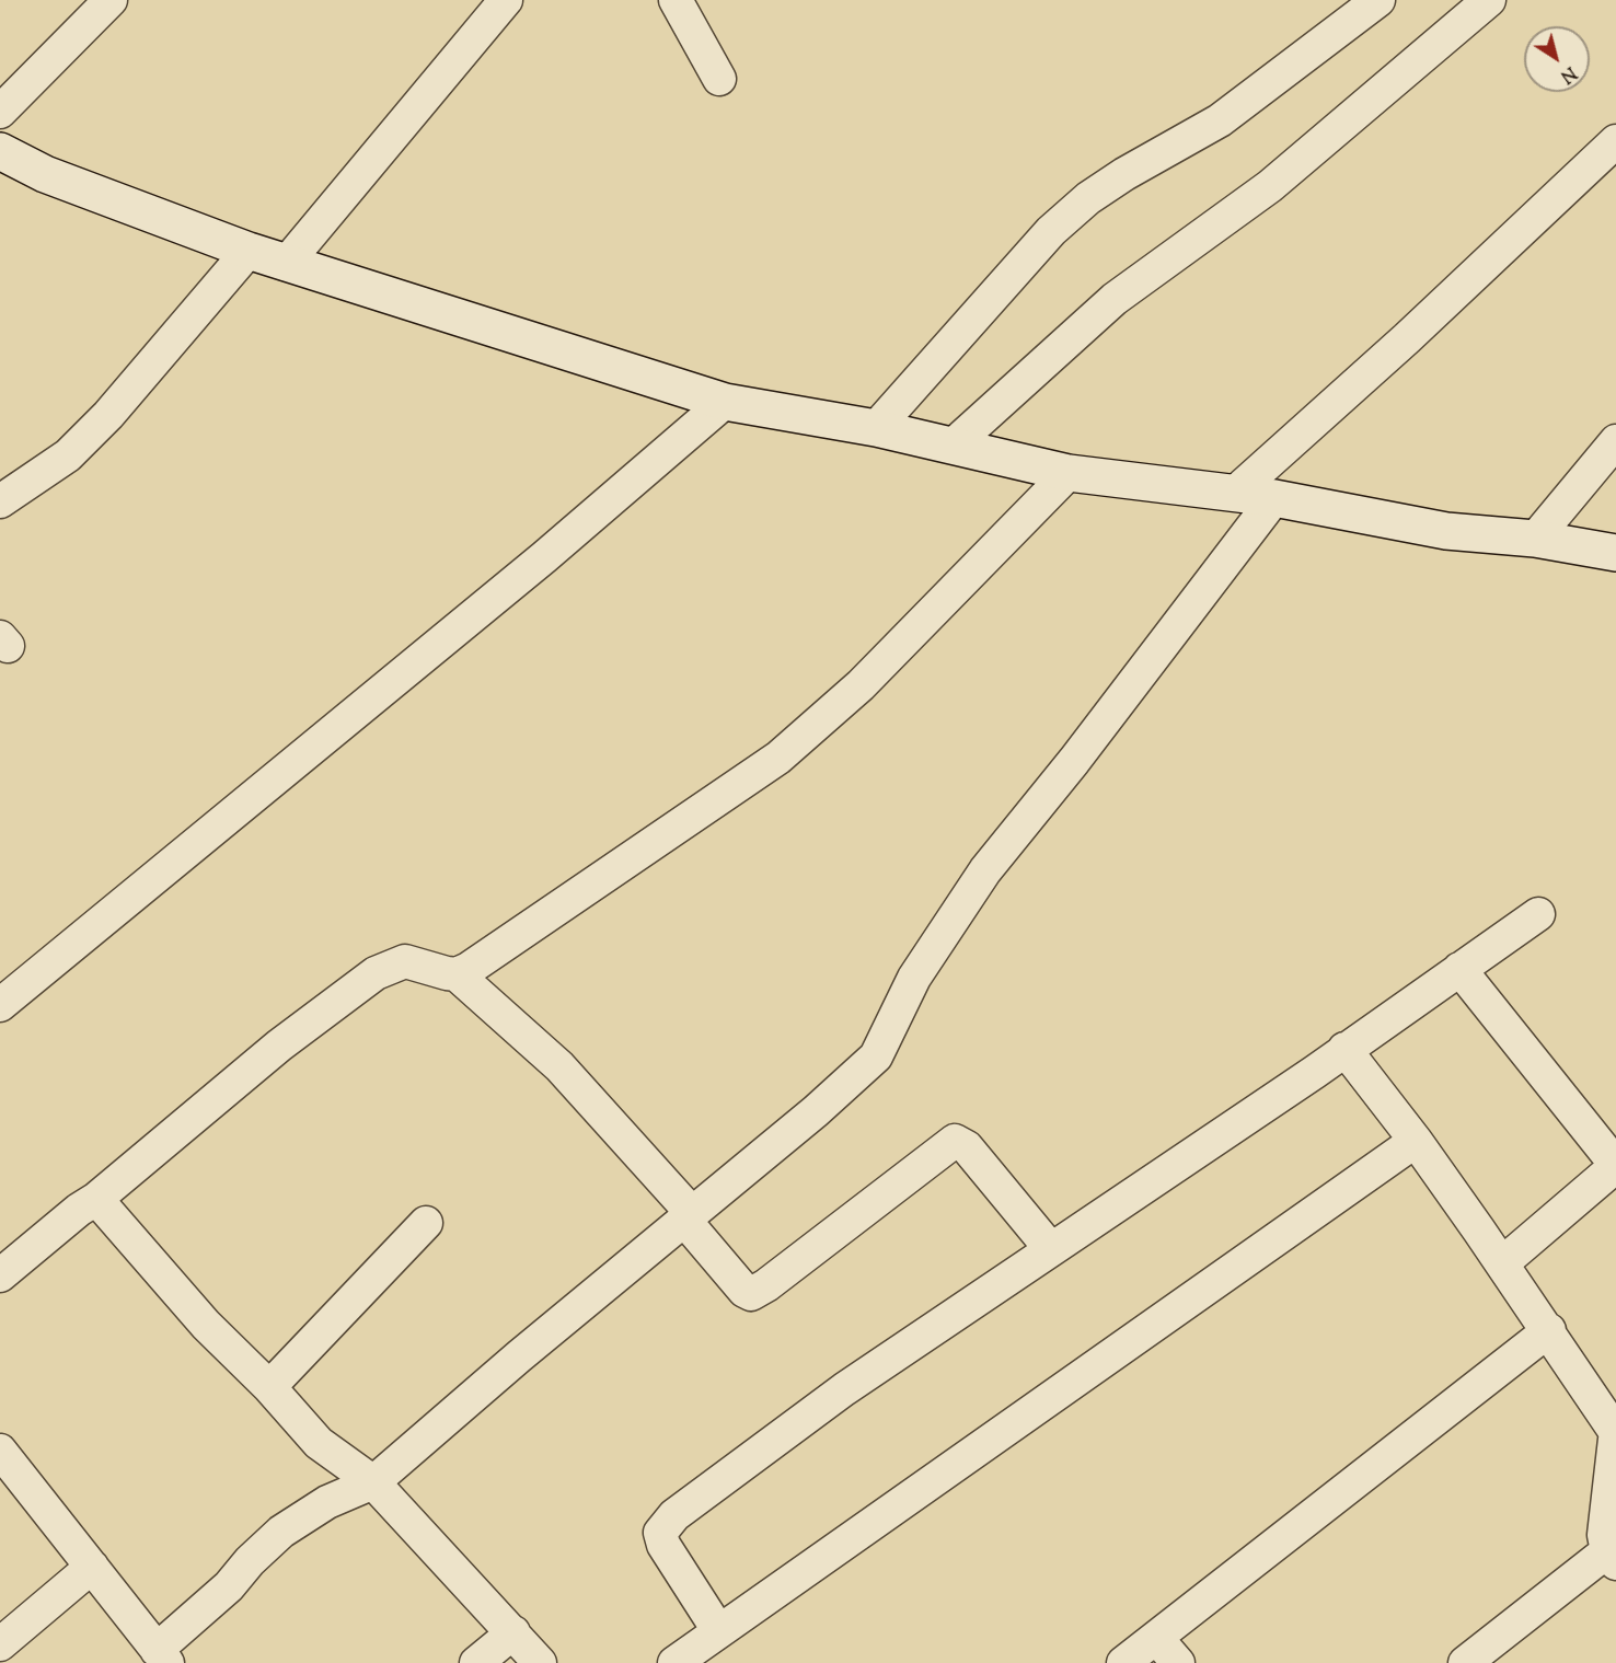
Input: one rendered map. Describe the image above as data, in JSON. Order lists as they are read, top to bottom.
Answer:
{
  "north": "bottom right"
}
